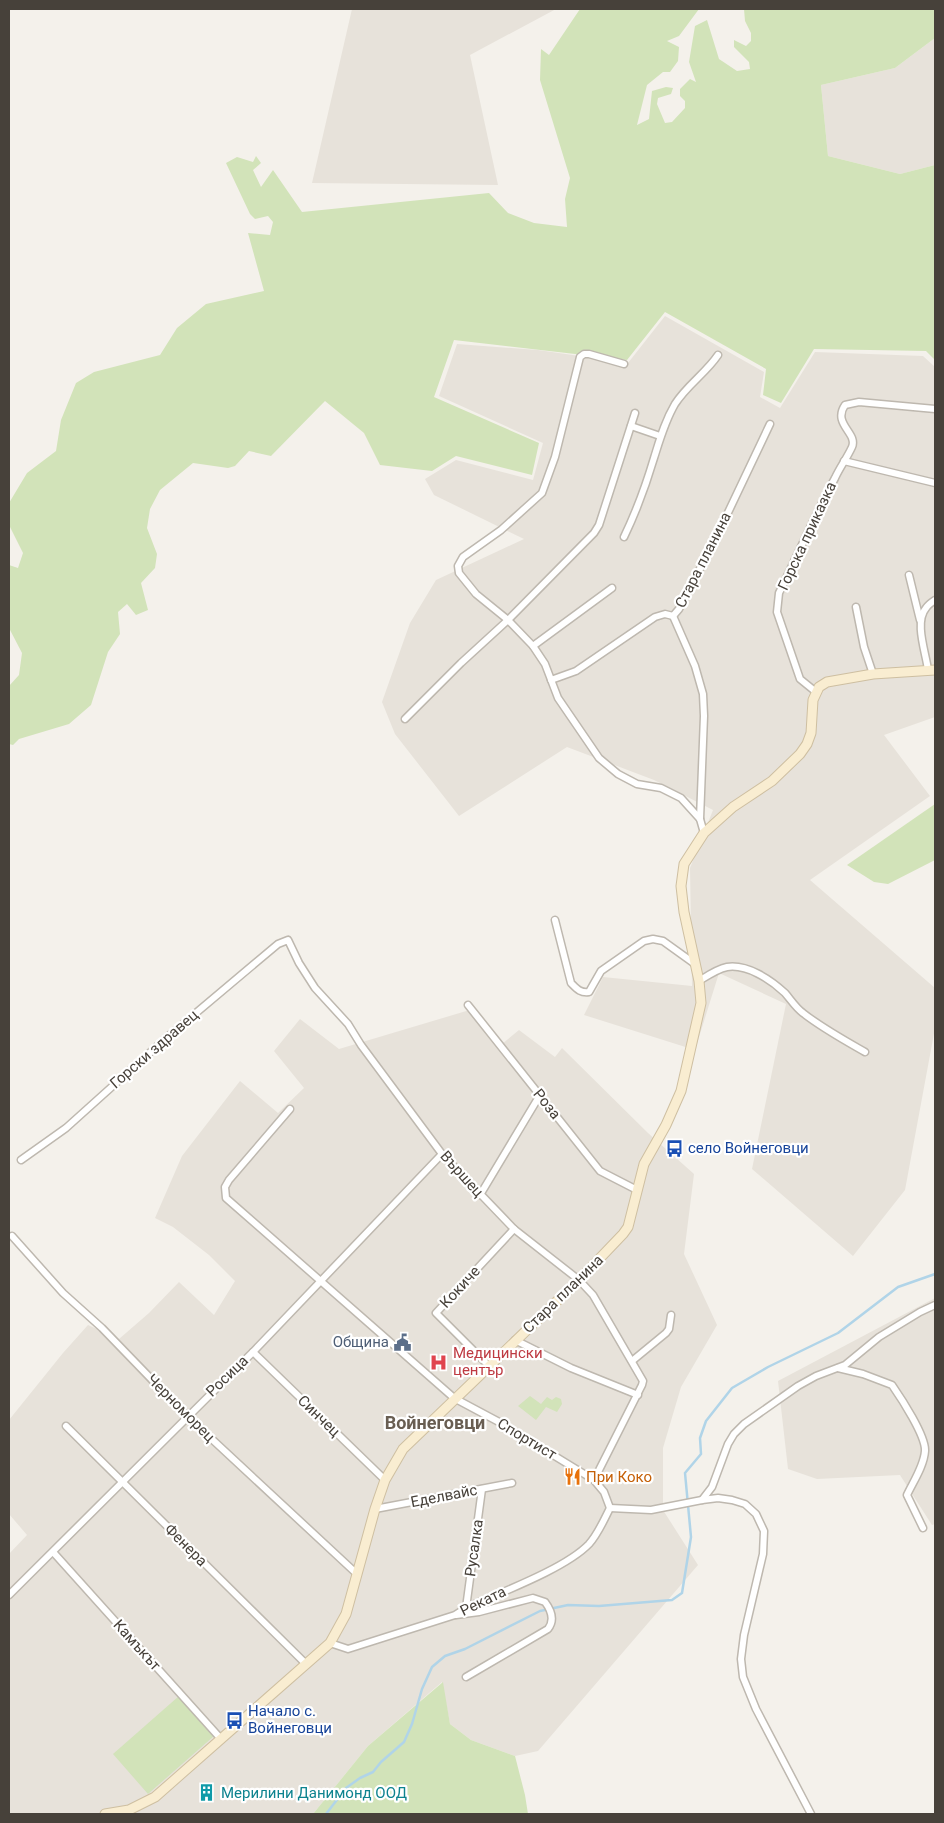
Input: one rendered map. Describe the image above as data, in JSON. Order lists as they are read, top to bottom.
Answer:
{
  "streets": {
    "street": [
      "Горска приказка",
      "Стара планина",
      "Горски здравец",
      "Роза",
      "Вършец",
      "Кокиче",
      "Росица",
      "Черноморец",
      "Синчец",
      "Спортист",
      "Еделвайс",
      "Фенера",
      "Русалка",
      "Реката",
      "Камъкът"
    ]
  },
  "crossings": [
    ["Горска приказка", "Стара планина"],
    ["Стара планина", "Роза"],
    ["Стара планина", "Вършец"],
    ["Стара планина", "Кокиче"],
    ["Стара планина", "Черноморец"],
    ["Стара планина", "Синчец"],
    ["Стара планина", "Спортист"],
    ["Стара планина", "Еделвайс"],
    ["Стара планина", "Фенера"],
    ["Стара планина", "Реката"],
    ["Стара планина", "Камъкът"],
    ["Горски здравец", "Вършец"],
    ["Вършец", "Кокиче"],
    ["Вършец", "Росица"],
    ["Росица", "Черноморец"],
    ["Росица", "Синчец"],
    ["Росица", "Спортист"],
    ["Росица", "Фенера"],
    ["Росица", "Камъкът"],
    ["Спортист", "Реката"],
    ["Еделвайс", "Русалка"],
    ["Русалка", "Реката"]
  ],
  "districts": ["Войнеговци"],
  "places": {
    "bus stop": ["село Войнеговци", "Начало с. Войнеговци"],
    "public building": ["Община"],
    "hospital": ["Медицински център"],
    "restaurant": ["При Коко"],
    "building": ["Мерилини Данимонд ООД"]
  }
}
